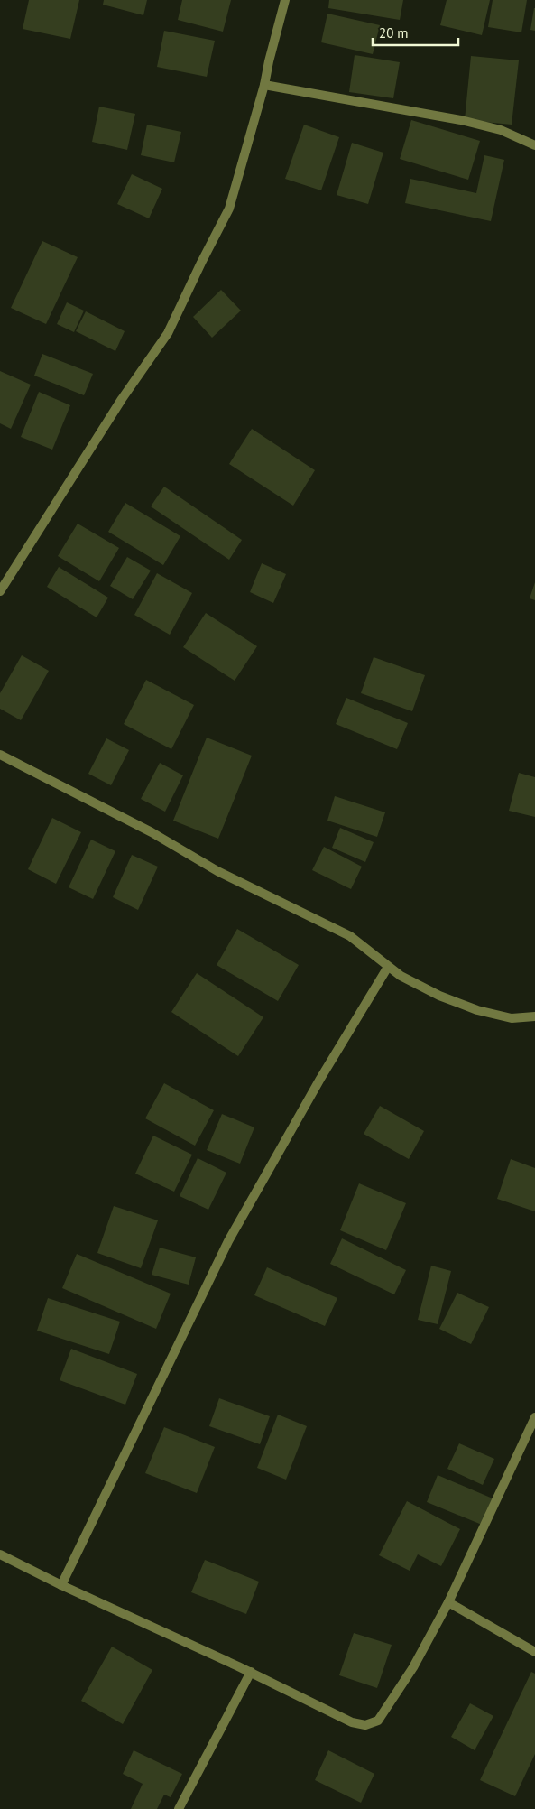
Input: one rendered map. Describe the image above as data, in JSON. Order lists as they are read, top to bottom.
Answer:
{
  "scale_bar": "20 m"
}
